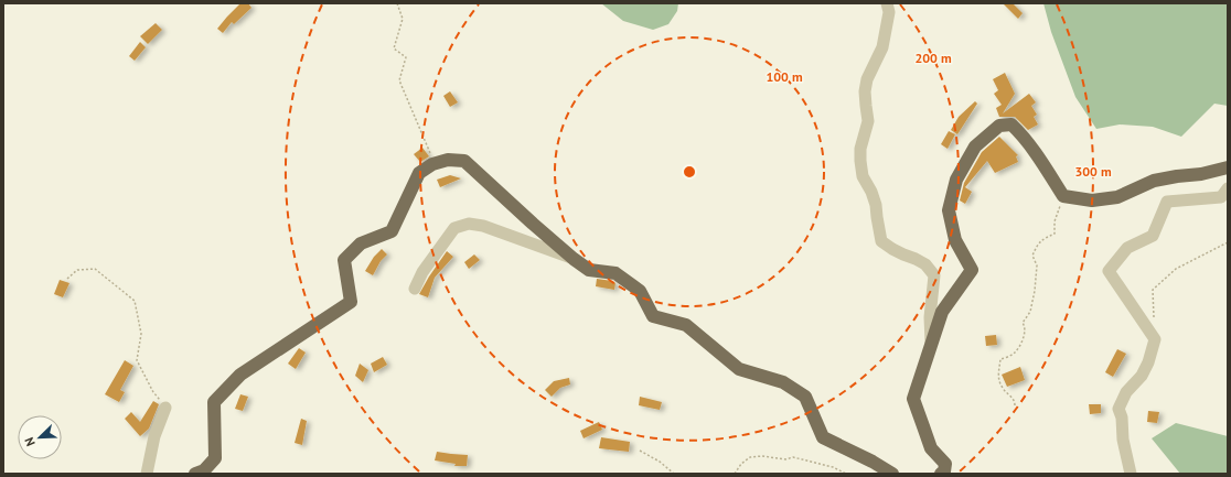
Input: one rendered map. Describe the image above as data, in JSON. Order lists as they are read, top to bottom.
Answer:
{
  "north": "bottom left",
  "rings": ["200 m", "100 m", "300 m"]
}
